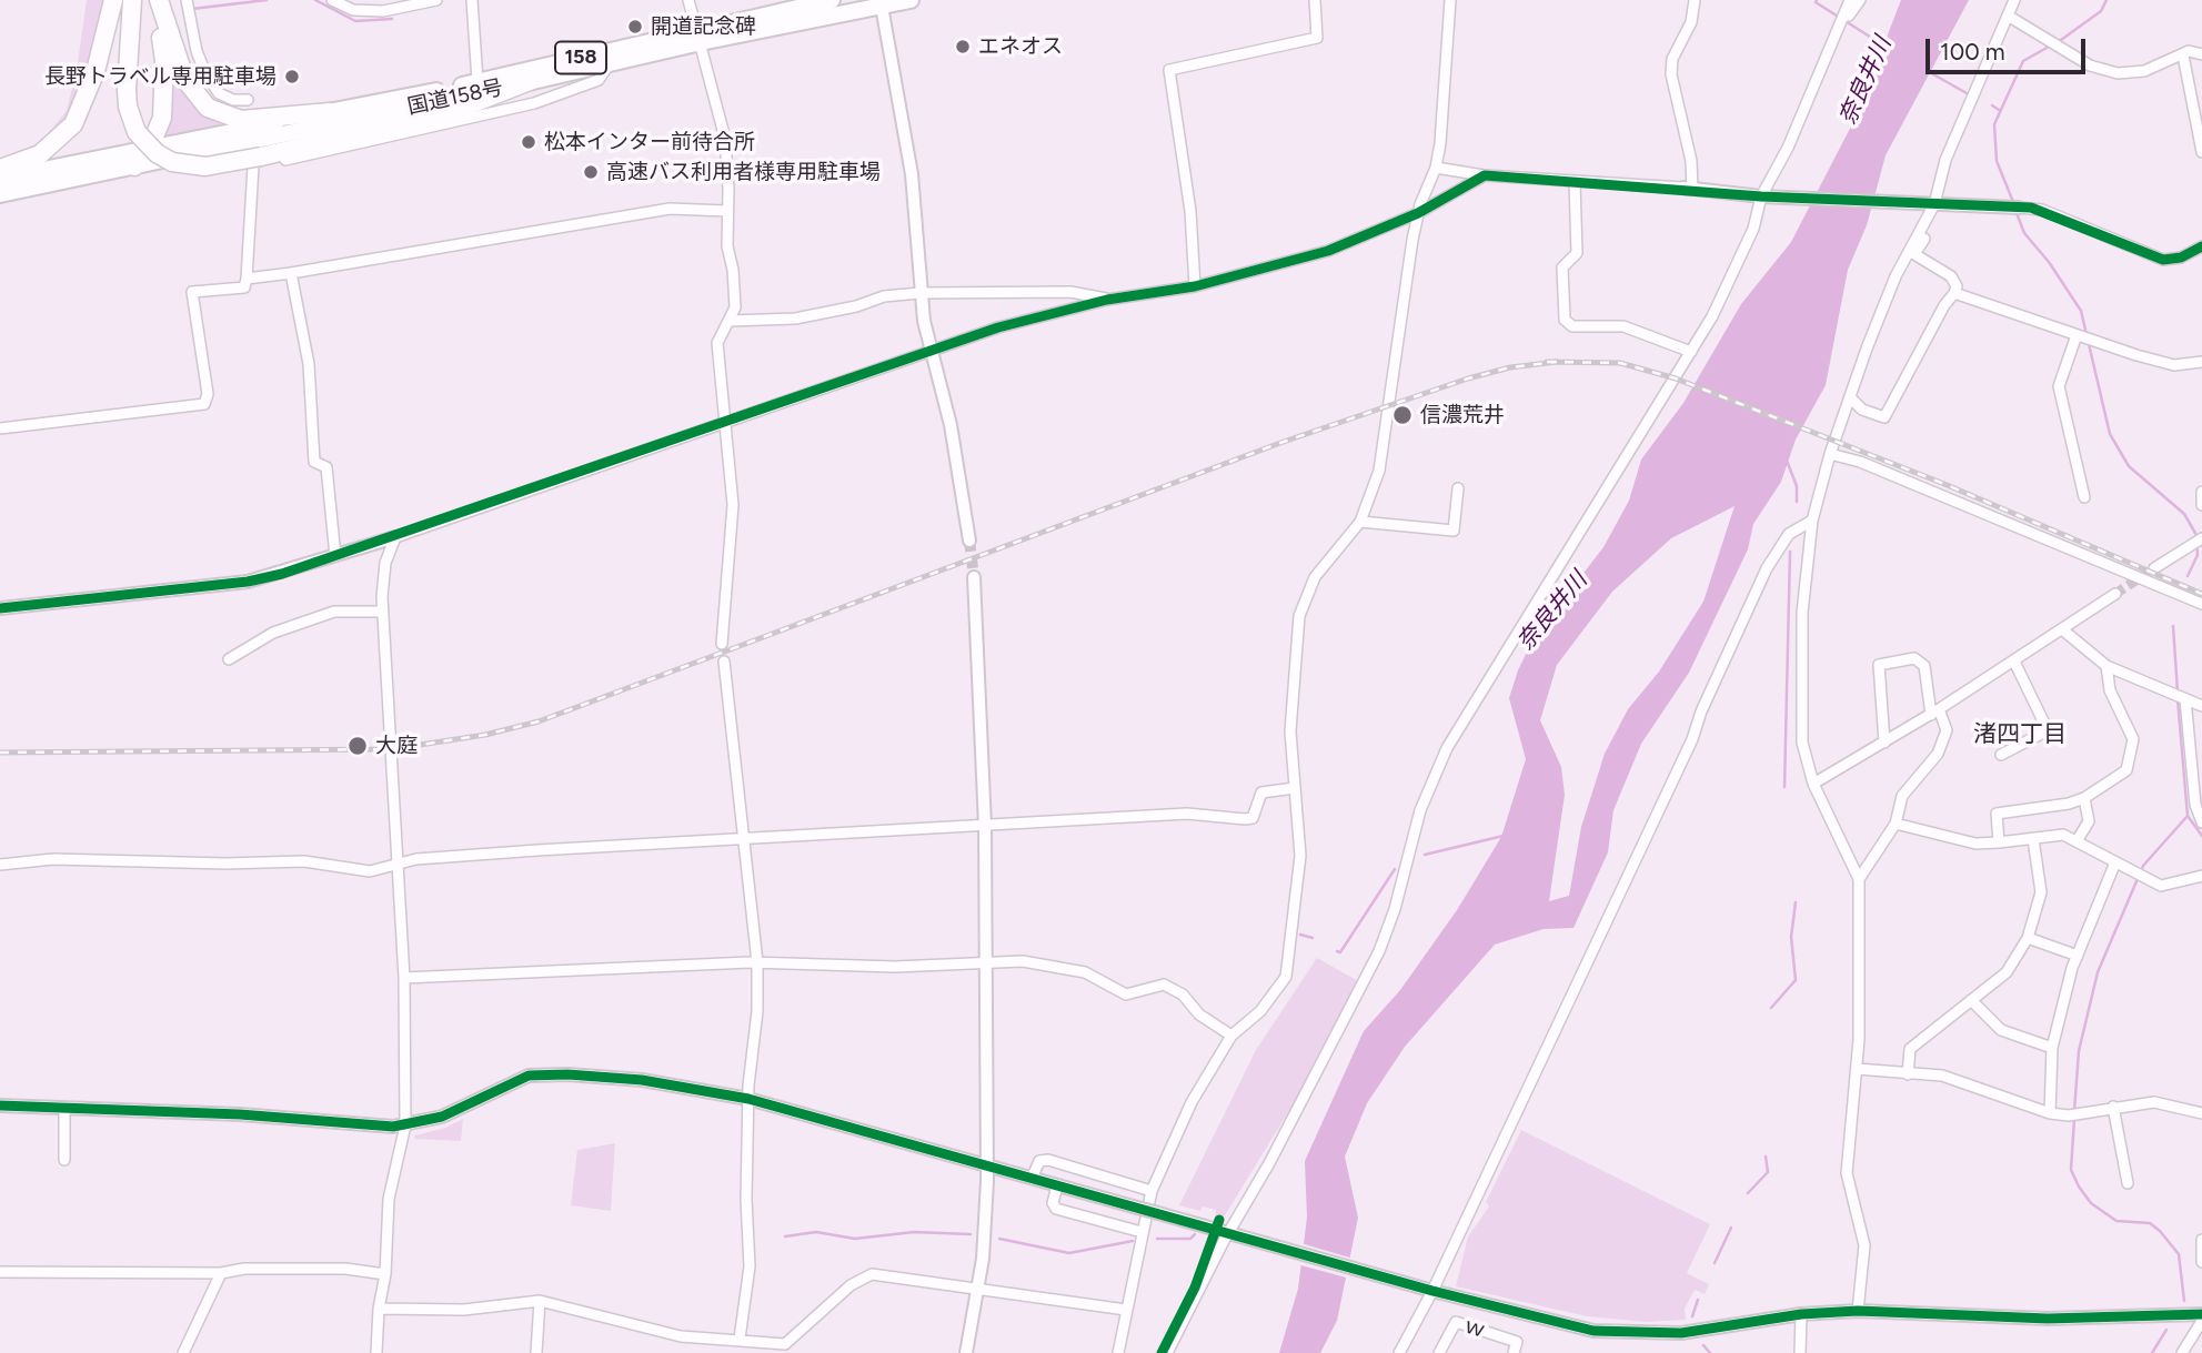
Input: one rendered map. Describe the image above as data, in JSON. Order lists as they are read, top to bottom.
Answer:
{
  "streets": {
    "highway": ["158", "国道158号"],
    "street": ["ｗ"]
  },
  "districts": ["渚四丁目"],
  "water": ["奈良井川"],
  "places": [
    "開道記念碑",
    "エネオス",
    "長野トラベル専用駐車場",
    "松本インター前待合所",
    "高速バス利用者様専用駐車場",
    "信濃荒井",
    "大庭"
  ],
  "scale_bar": "100 m"
}
